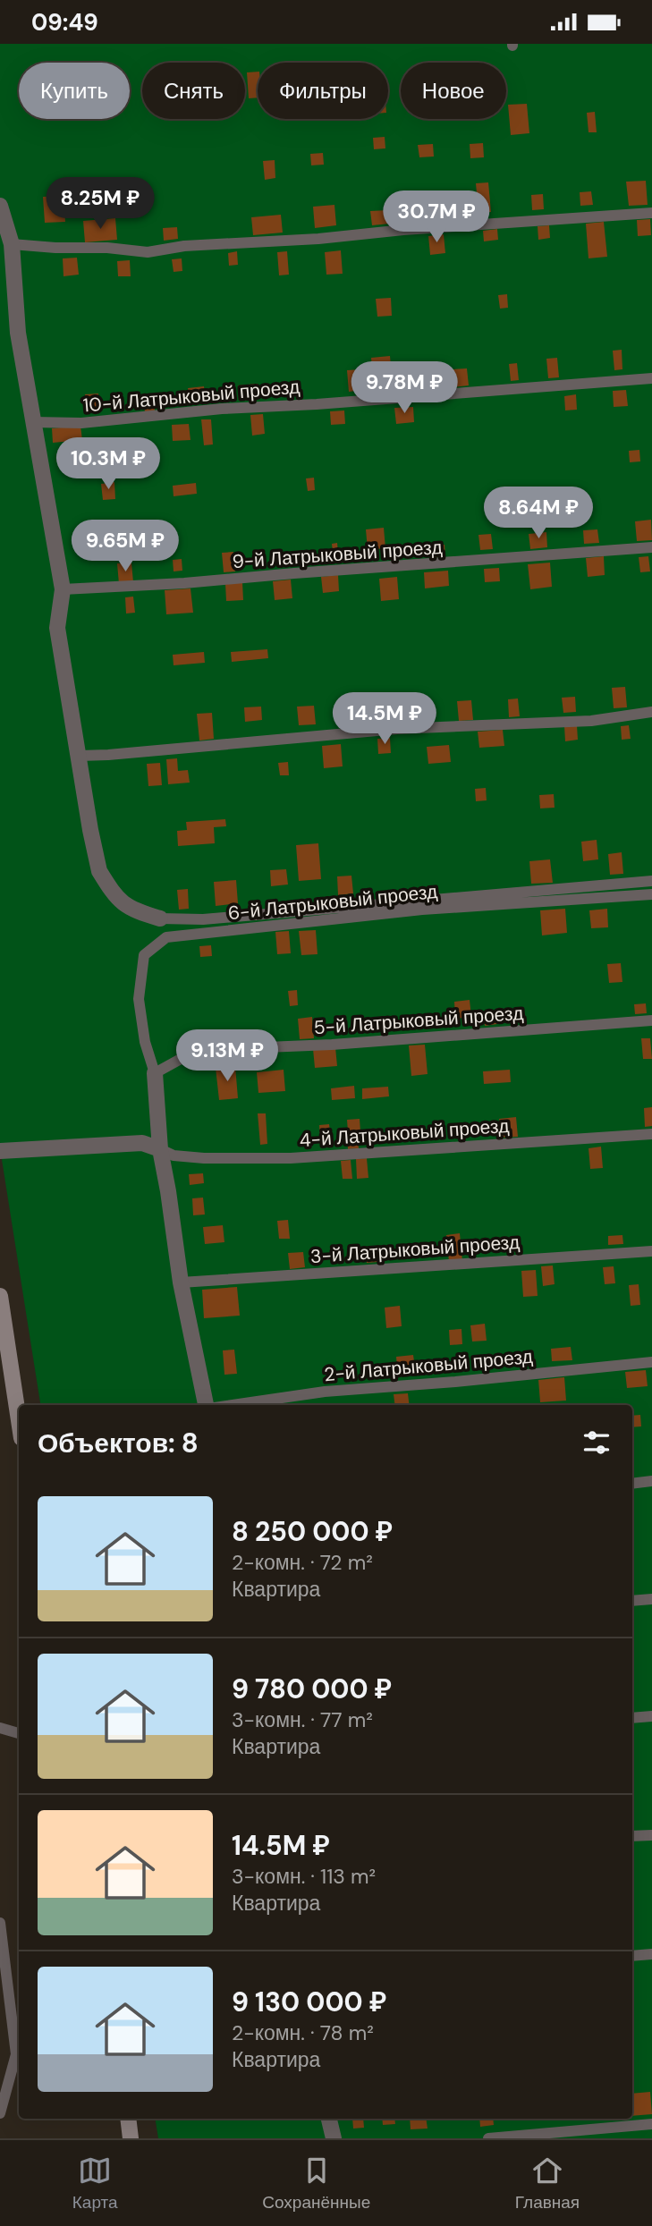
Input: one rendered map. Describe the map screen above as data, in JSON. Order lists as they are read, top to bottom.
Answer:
{
  "streets": {
    "lane": [
      "10-й Латрыковый проезд",
      "9-й Латрыковый проезд",
      "6-й Латрыковый проезд",
      "5-й Латрыковый проезд",
      "4-й Латрыковый проезд",
      "3-й Латрыковый проезд",
      "2-й Латрыковый проезд"
    ]
  },
  "crossings": [
    ["6-й Латрыковый проезд", "5-й Латрыковый проезд"]
  ],
  "page": {
    "status": "09:49",
    "chip": [
      "Купить",
      "Снять",
      "Фильтры",
      "Новое"
    ],
    "price": [
      "8.25M ₽",
      "30.7M ₽",
      "9.78M ₽",
      "10.3M ₽",
      "8.64M ₽",
      "9.65M ₽",
      "14.5M ₽",
      "9.13M ₽"
    ],
    "heading": "Объектов: 8",
    "list": [
      {
        "name": "8 250 000 ₽",
        "note": "2-комн. · 72 m² · Квартира"
      },
      {
        "name": "9 780 000 ₽",
        "note": "3-комн. · 77 m² · Квартира"
      },
      {
        "name": "14.5M ₽",
        "note": "3-комн. · 113 m² · Квартира"
      },
      {
        "name": "9 130 000 ₽",
        "note": "2-комн. · 78 m² · Квартира"
      }
    ],
    "tabs": ["Карта", "Сохранённые", "Главная"]
  }
}
